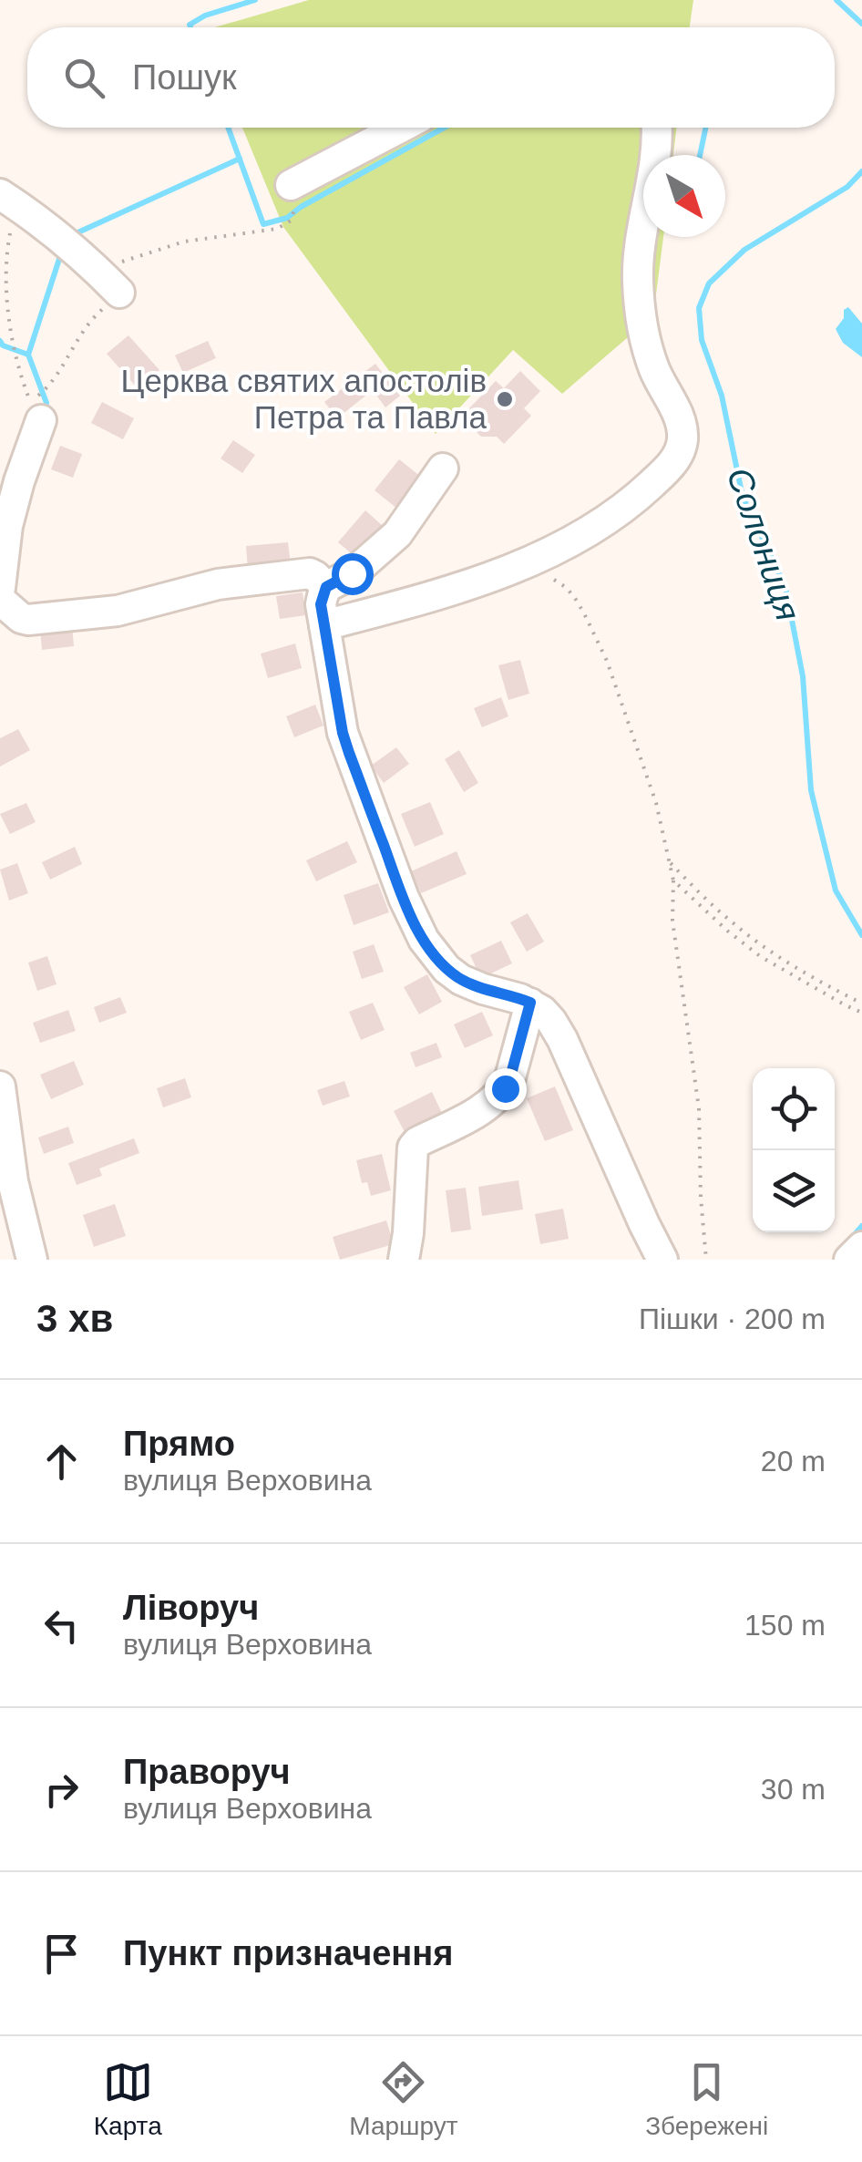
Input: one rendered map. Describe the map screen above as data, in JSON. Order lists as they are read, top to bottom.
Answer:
{
  "water": ["Солониця"],
  "places": ["Церква святих апостолів Петра та Павла"],
  "north": "bottom right",
  "page": {
    "search": "Пошук",
    "heading": ["3 хв", "Пішки · 200 m"],
    "list": [
      ["Прямо", "вулиця Верховина", "20 m"],
      ["Ліворуч", "вулиця Верховина", "150 m"],
      ["Праворуч", "вулиця Верховина", "30 m"],
      "Пункт призначення"
    ],
    "nav": ["Карта", "Маршрут", "Збережені"]
  }
}
